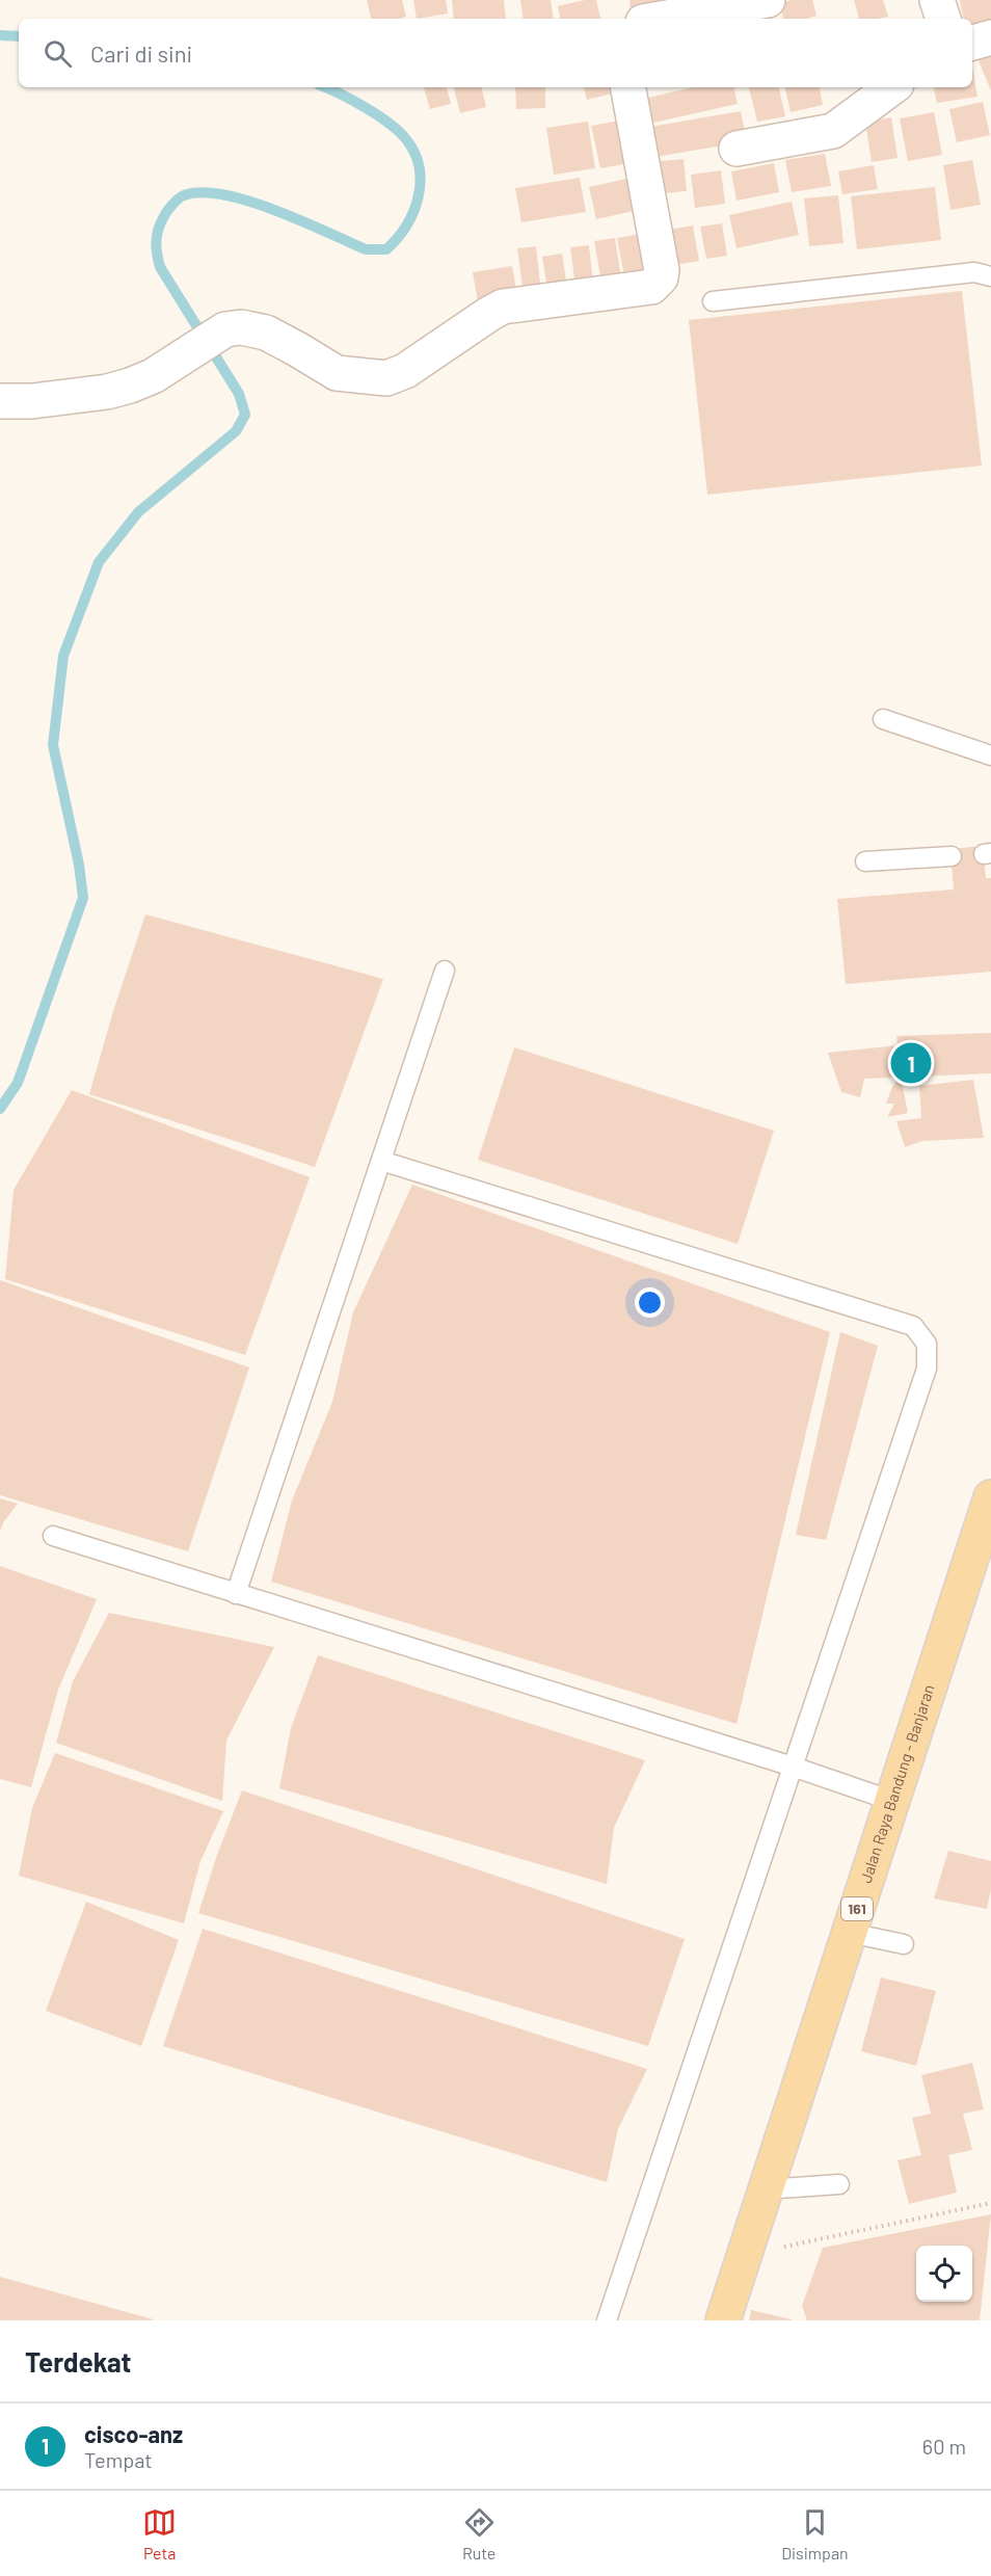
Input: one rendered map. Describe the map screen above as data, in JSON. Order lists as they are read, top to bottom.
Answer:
{
  "streets": {
    "main road": ["Jalan Raya Bandung - Banjaran", "161"]
  },
  "page": {
    "search": "Cari di sini",
    "pins": "1",
    "heading": "Terdekat",
    "list": [
      {
        "mark": "1",
        "name": "cisco-anz",
        "note": "Tempat",
        "value": "60 m"
      }
    ],
    "nav": ["Peta", "Rute", "Disimpan"]
  }
}
